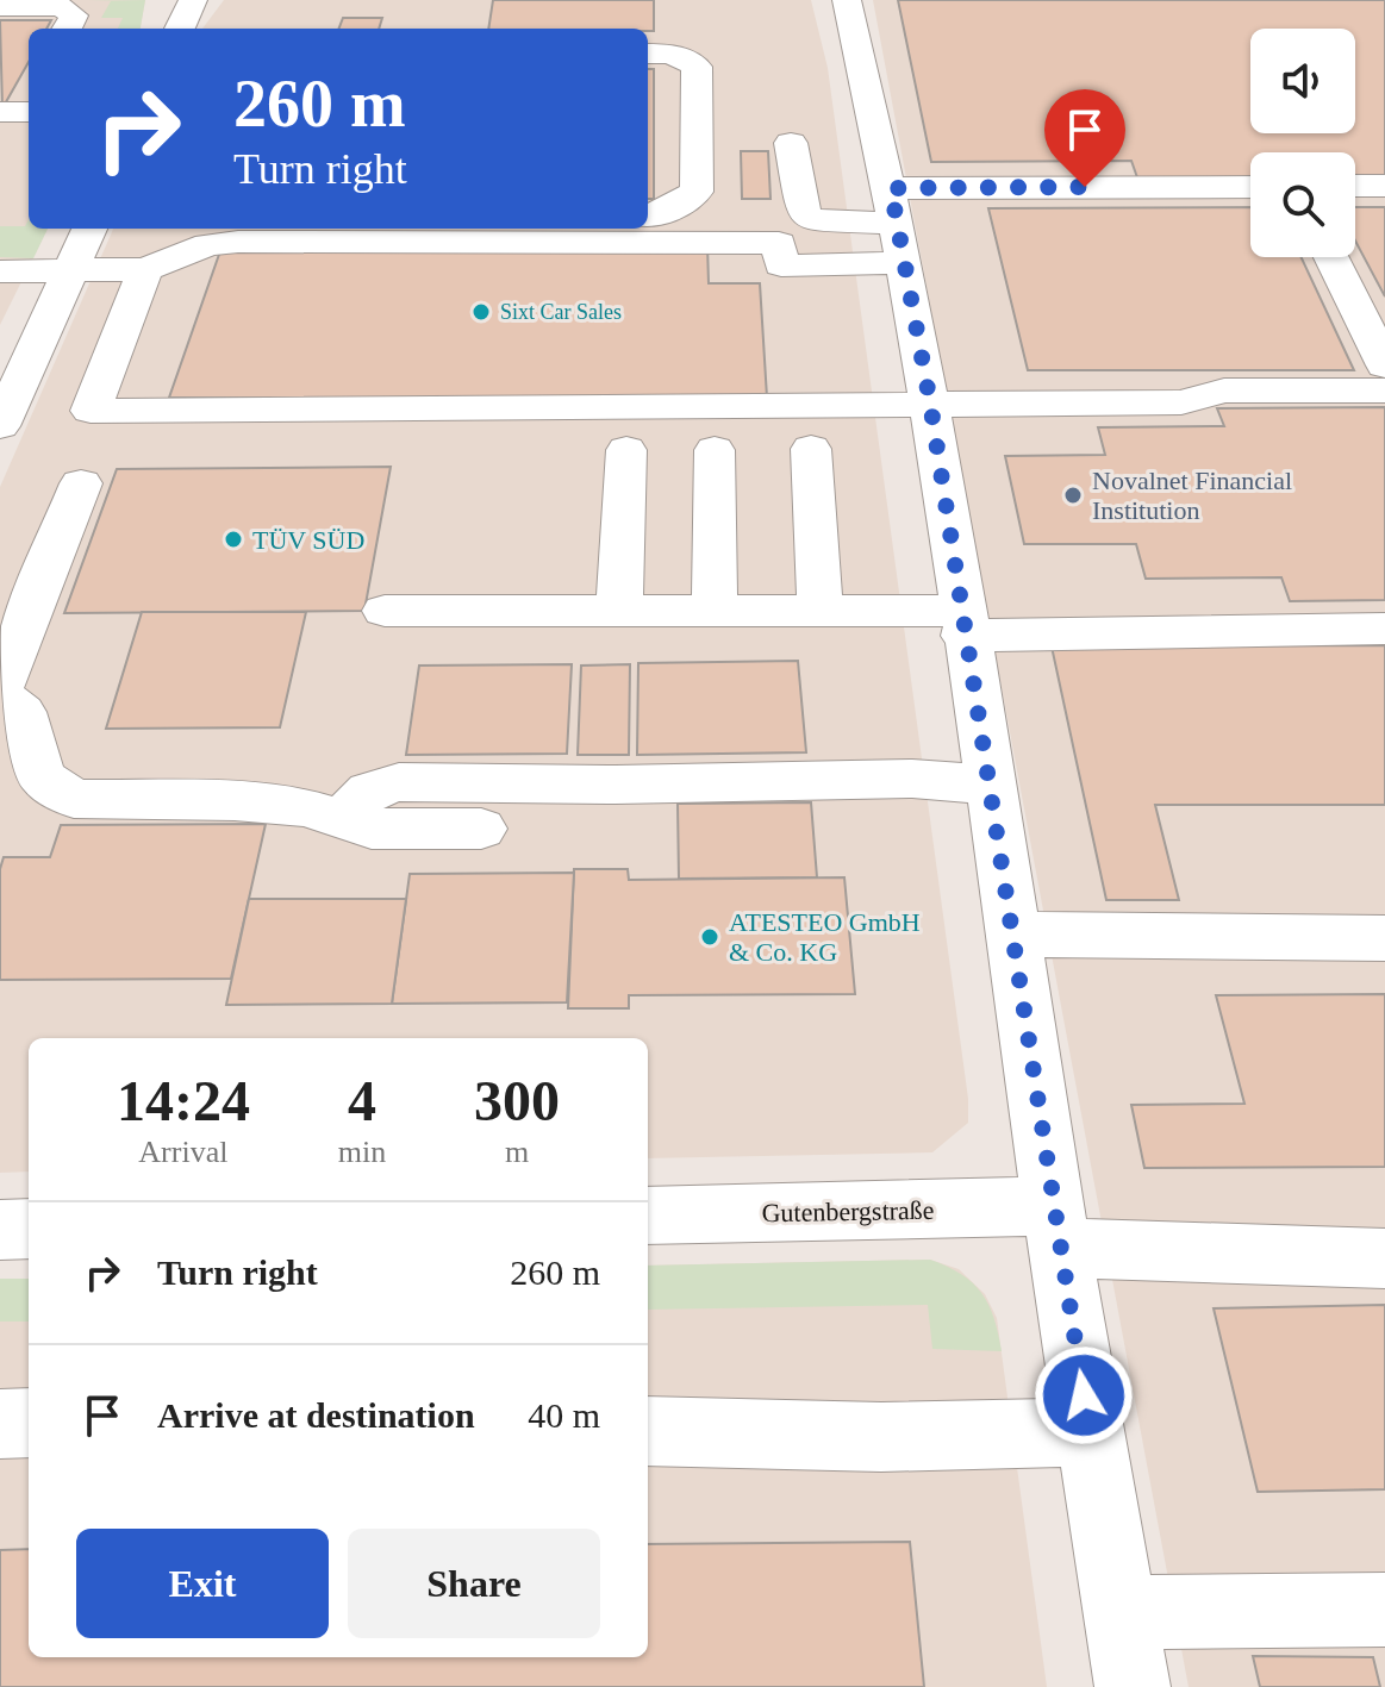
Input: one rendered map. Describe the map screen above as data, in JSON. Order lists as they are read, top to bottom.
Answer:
{
  "streets": {
    "street": ["Gutenbergstraße"]
  },
  "places": [
    "Sixt Car Sales",
    "Novalnet Financial Institution",
    "TÜV SÜD",
    "ATESTEO GmbH & Co. KG"
  ],
  "page": {
    "turn": ["260 m", "Turn right"],
    "eta": [
      "14:24",
      "Arrival",
      "4",
      "min",
      "300",
      "m"
    ],
    "list": [
      {
        "name": "Turn right",
        "value": "260 m"
      },
      {
        "name": "Arrive at destination",
        "value": "40 m"
      }
    ],
    "buttons": ["Exit", "Share"]
  }
}
